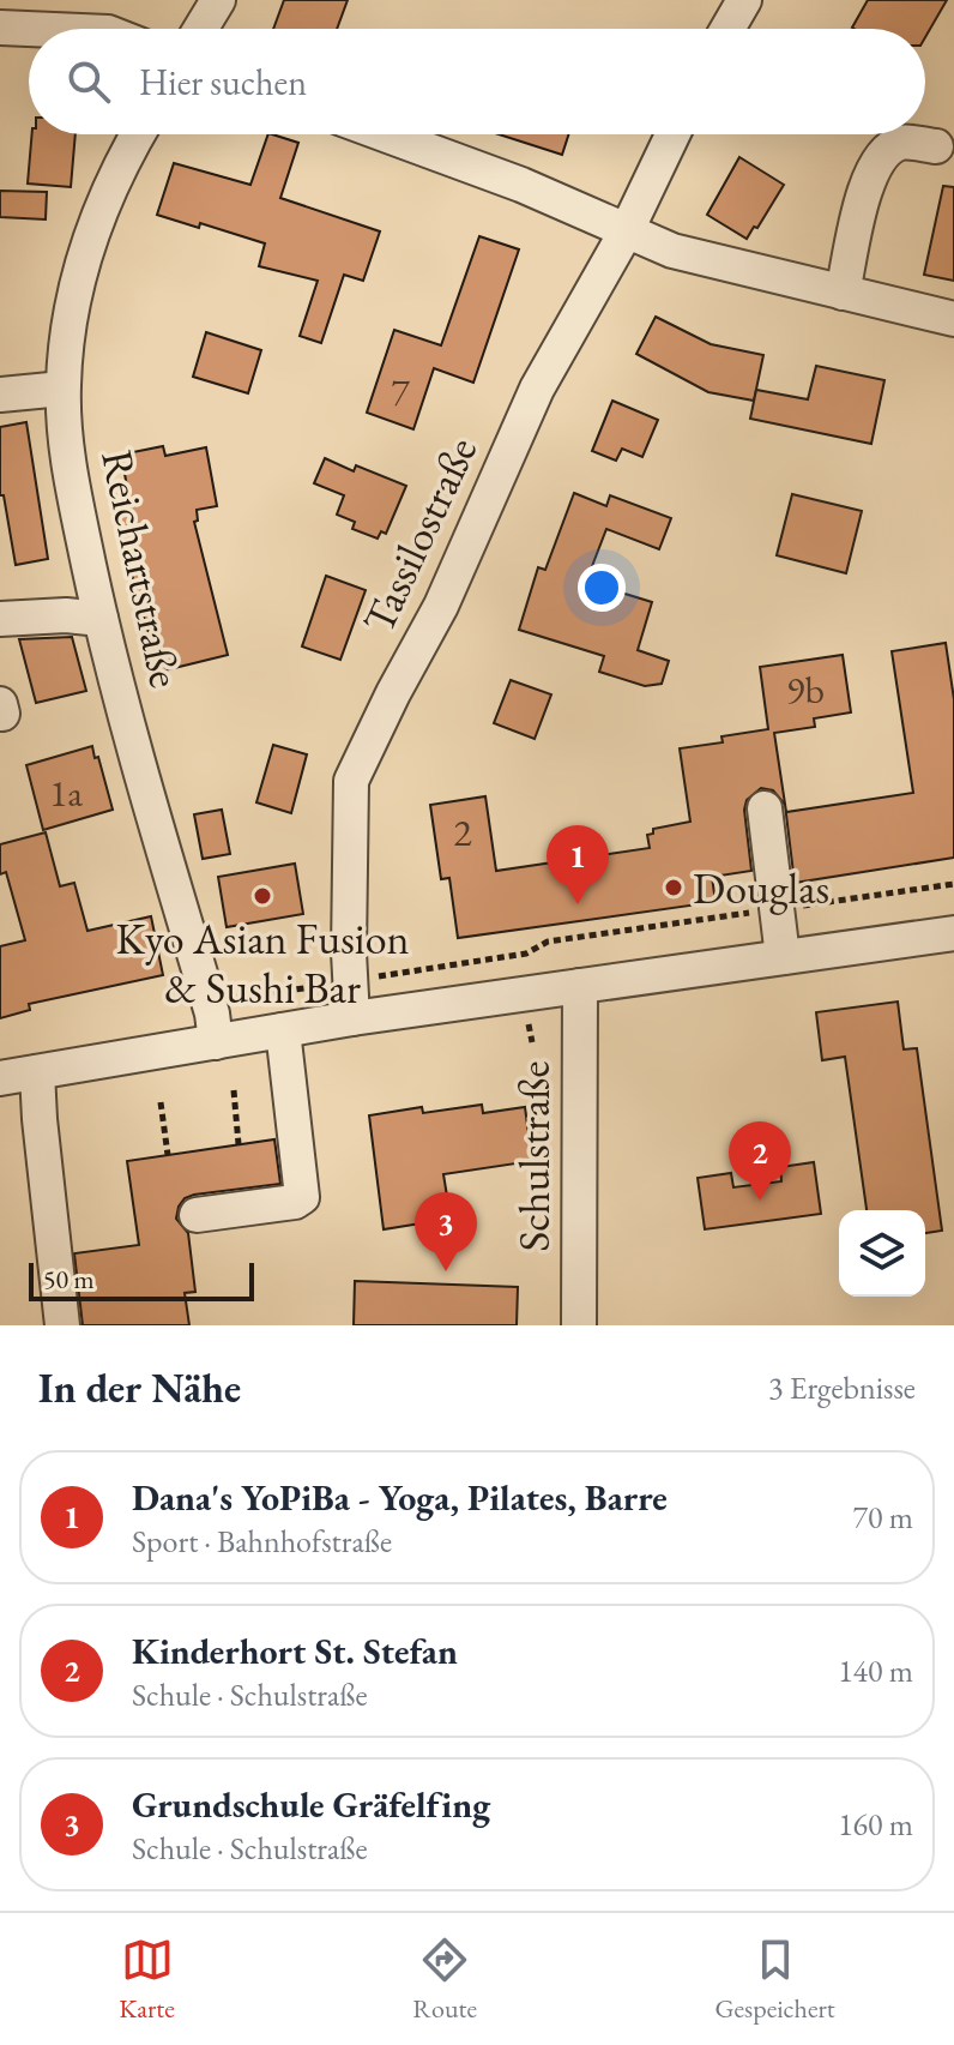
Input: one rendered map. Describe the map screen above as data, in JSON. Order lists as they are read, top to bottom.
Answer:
{
  "streets": {
    "street": ["Tassilostraße", "Reichartstraße", "Schulstraße"]
  },
  "places": ["Douglas", "Kyo Asian Fusion & Sushi Bar"],
  "house_numbers": [
    "7",
    "9b",
    "1a",
    "2"
  ],
  "scale_bar": "50 m",
  "page": {
    "search": "Hier suchen",
    "pins": ["1", "2", "3"],
    "scale": "50 m",
    "heading": ["In der Nähe", "3 Ergebnisse"],
    "list": [
      {
        "mark": "1",
        "name": "Dana's YoPiBa - Yoga, Pilates, Barre",
        "note": "Sport · Bahnhofstraße",
        "value": "70 m"
      },
      {
        "mark": "2",
        "name": "Kinderhort St. Stefan",
        "note": "Schule · Schulstraße",
        "value": "140 m"
      },
      {
        "mark": "3",
        "name": "Grundschule Gräfelfing",
        "note": "Schule · Schulstraße",
        "value": "160 m"
      }
    ],
    "nav": ["Karte", "Route", "Gespeichert"]
  }
}
